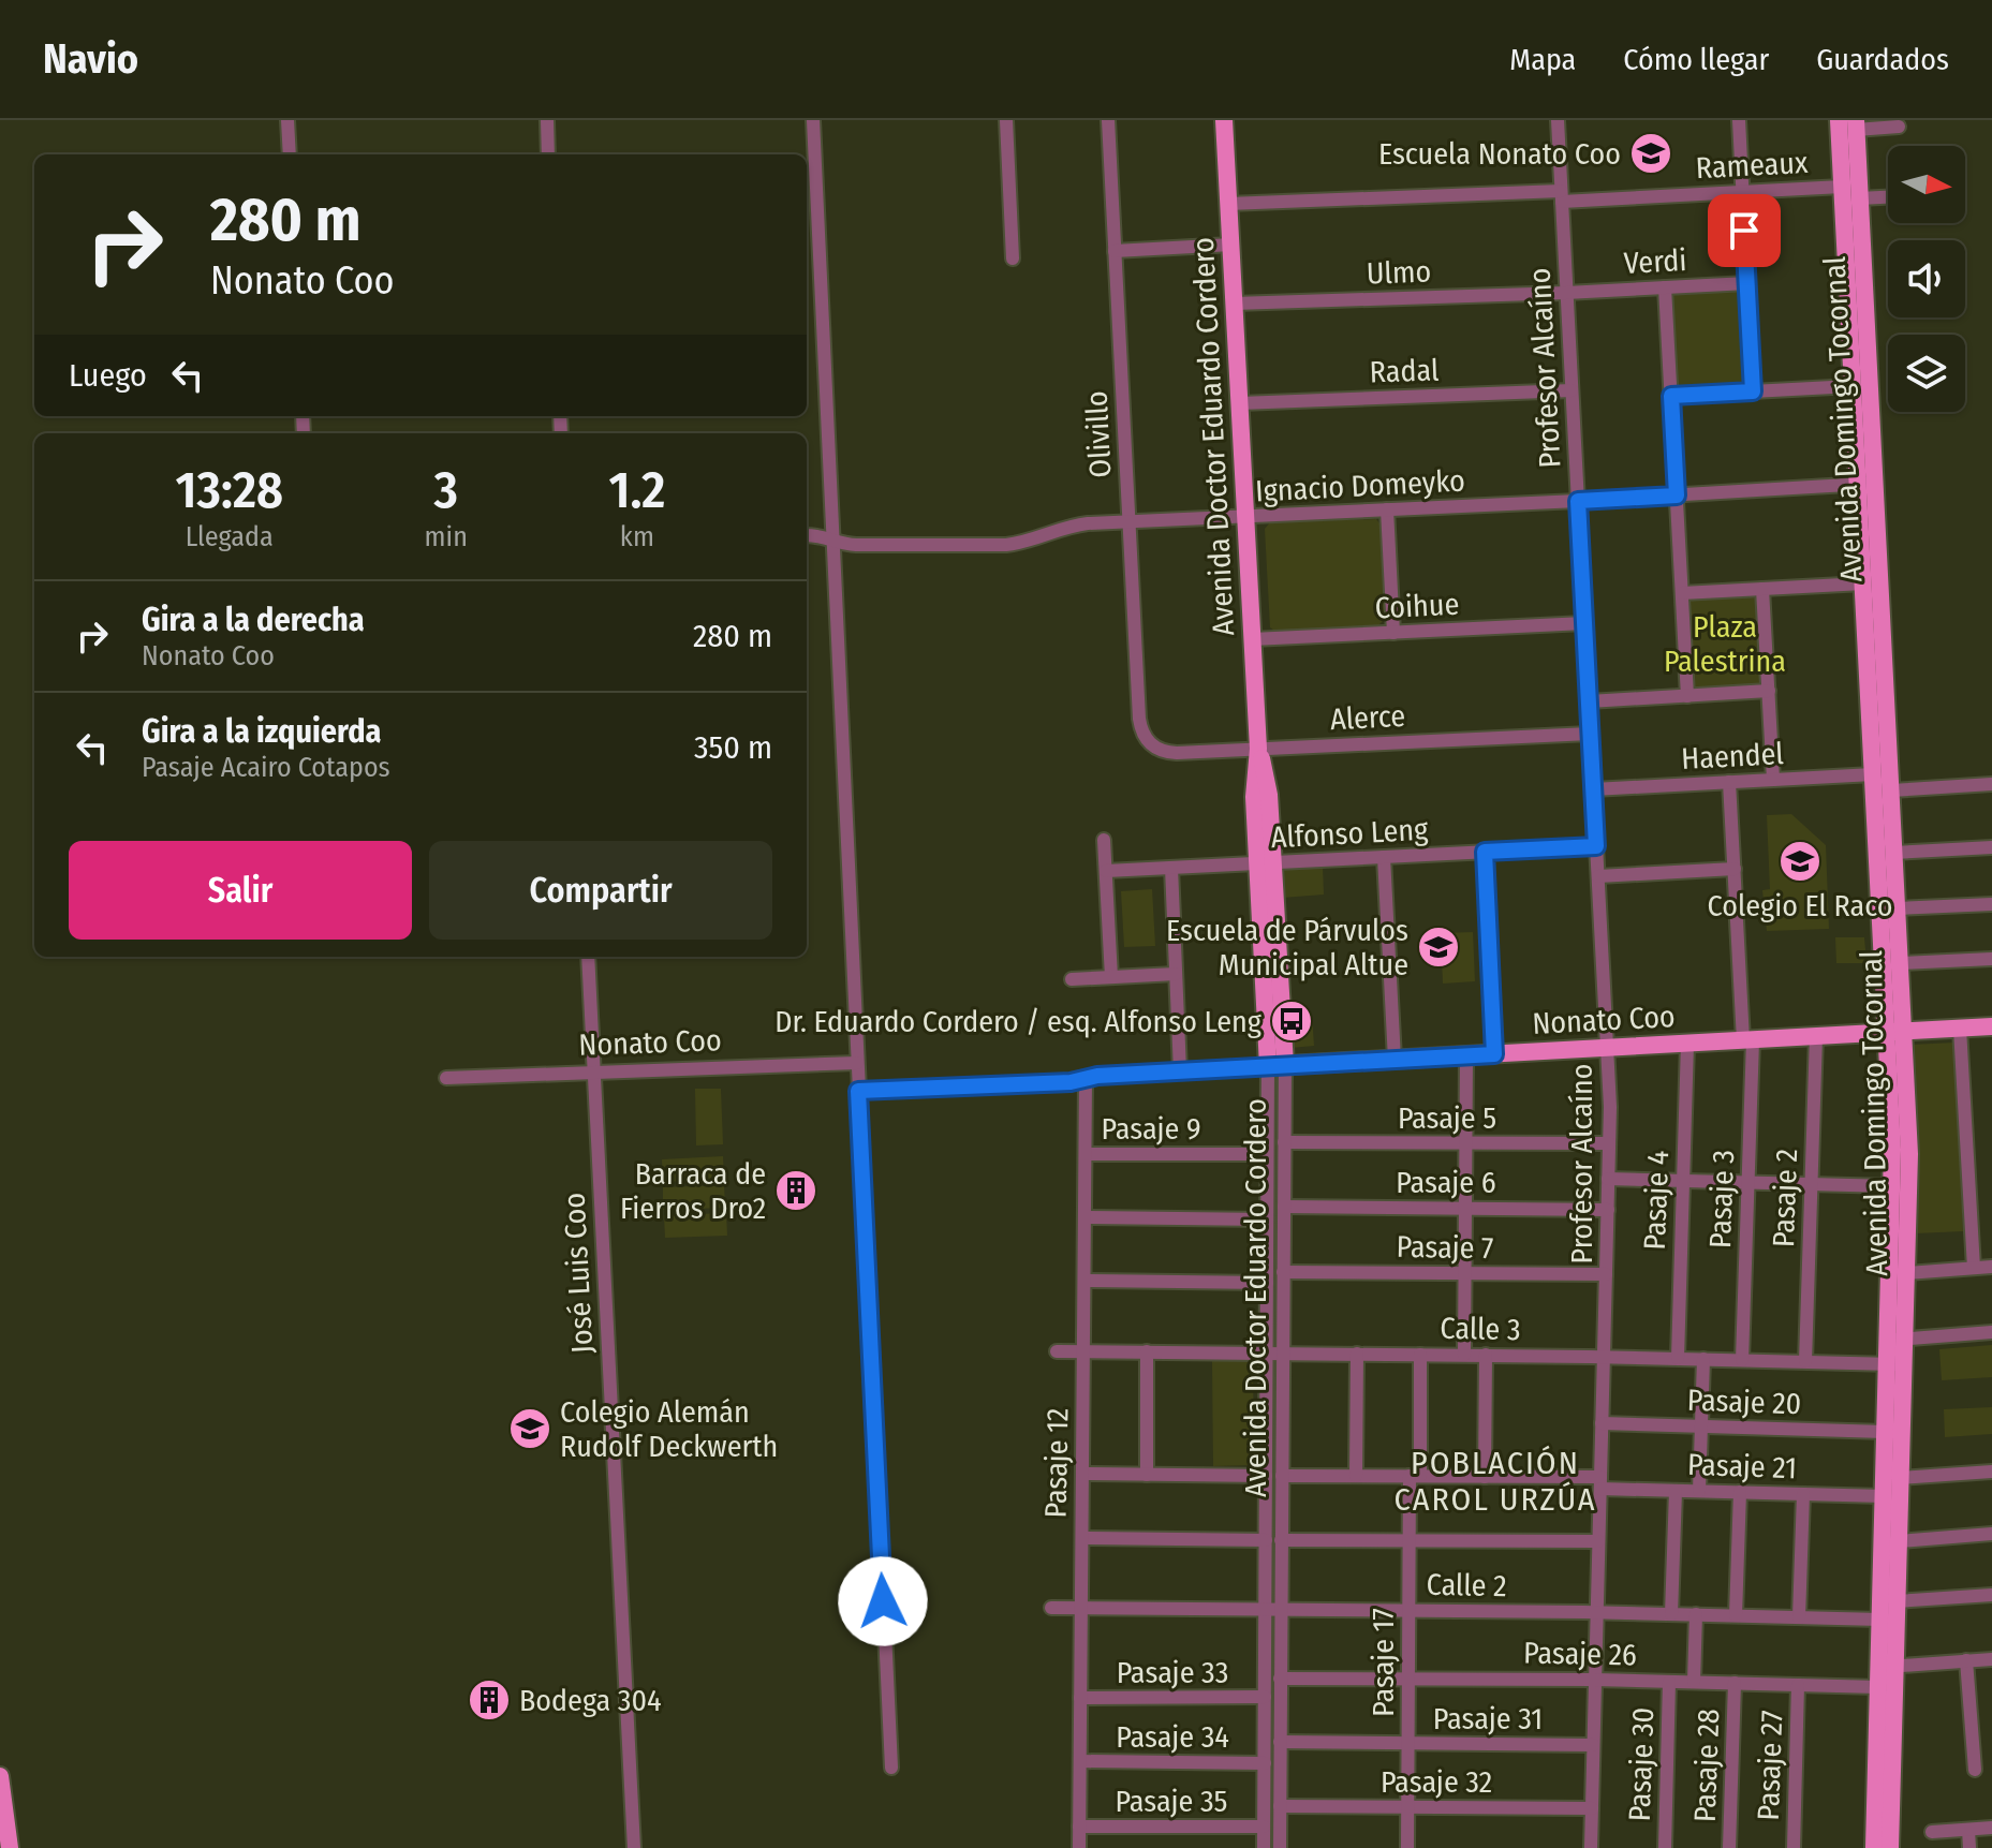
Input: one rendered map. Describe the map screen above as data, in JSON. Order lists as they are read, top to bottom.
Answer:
{
  "streets": {
    "main road": ["Avenida Domingo Tocornal", "Avenida Doctor Eduardo Cordero", "Nonato Coo"],
    "street": [
      "Rameaux",
      "Verdi",
      "Ulmo",
      "Profesor Alcaíno",
      "Radal",
      "Olivillo",
      "Ignacio Domeyko",
      "Coihue",
      "Alerce",
      "Haendel",
      "Alfonso Leng",
      "Pasaje 5",
      "Pasaje 9",
      "Pasaje 6",
      "Pasaje 2",
      "Pasaje 3",
      "Pasaje 4",
      "Pasaje 7",
      "José Luis Coo",
      "Calle 3",
      "Pasaje 20",
      "Pasaje 12",
      "Pasaje 21",
      "Calle 2",
      "Pasaje 26",
      "Pasaje 17",
      "Pasaje 33",
      "Pasaje 31",
      "Pasaje 34",
      "Pasaje 30",
      "Pasaje 28",
      "Pasaje 27",
      "Pasaje 32",
      "Pasaje 35"
    ]
  },
  "crossings": [
    ["Rameaux", "Profesor Alcaíno"],
    ["Rameaux", "Avenida Domingo Tocornal"],
    ["Rameaux", "Avenida Doctor Eduardo Cordero"],
    ["Verdi", "Ulmo"],
    ["Verdi", "Profesor Alcaíno"],
    ["Ulmo", "Profesor Alcaíno"],
    ["Ulmo", "Avenida Doctor Eduardo Cordero"],
    ["Profesor Alcaíno", "Radal"],
    ["Profesor Alcaíno", "Ignacio Domeyko"],
    ["Profesor Alcaíno", "Coihue"],
    ["Profesor Alcaíno", "Alerce"],
    ["Profesor Alcaíno", "Haendel"],
    ["Profesor Alcaíno", "Alfonso Leng"],
    ["Profesor Alcaíno", "Nonato Coo"],
    ["Profesor Alcaíno", "Pasaje 5"],
    ["Profesor Alcaíno", "Pasaje 6"],
    ["Profesor Alcaíno", "Pasaje 7"],
    ["Profesor Alcaíno", "Calle 3"],
    ["Profesor Alcaíno", "Pasaje 20"],
    ["Profesor Alcaíno", "Pasaje 21"],
    ["Profesor Alcaíno", "Calle 2"],
    ["Profesor Alcaíno", "Pasaje 26"],
    ["Profesor Alcaíno", "Pasaje 31"],
    ["Profesor Alcaíno", "Pasaje 32"],
    ["Radal", "Avenida Doctor Eduardo Cordero"],
    ["Avenida Domingo Tocornal", "Ignacio Domeyko"],
    ["Avenida Domingo Tocornal", "Haendel"],
    ["Avenida Domingo Tocornal", "Nonato Coo"],
    ["Avenida Domingo Tocornal", "Calle 3"],
    ["Avenida Domingo Tocornal", "Pasaje 20"],
    ["Avenida Domingo Tocornal", "Pasaje 21"],
    ["Avenida Domingo Tocornal", "Calle 2"],
    ["Avenida Domingo Tocornal", "Pasaje 26"],
    ["Olivillo", "Ignacio Domeyko"],
    ["Olivillo", "Alerce"],
    ["Avenida Doctor Eduardo Cordero", "Ignacio Domeyko"],
    ["Avenida Doctor Eduardo Cordero", "Coihue"],
    ["Avenida Doctor Eduardo Cordero", "Alerce"],
    ["Avenida Doctor Eduardo Cordero", "Alfonso Leng"],
    ["Avenida Doctor Eduardo Cordero", "Nonato Coo"],
    ["Avenida Doctor Eduardo Cordero", "Pasaje 5"],
    ["Avenida Doctor Eduardo Cordero", "Pasaje 9"],
    ["Avenida Doctor Eduardo Cordero", "Pasaje 6"],
    ["Avenida Doctor Eduardo Cordero", "Pasaje 7"],
    ["Avenida Doctor Eduardo Cordero", "Calle 3"],
    ["Avenida Doctor Eduardo Cordero", "Pasaje 21"],
    ["Avenida Doctor Eduardo Cordero", "Calle 2"],
    ["Avenida Doctor Eduardo Cordero", "Pasaje 26"],
    ["Avenida Doctor Eduardo Cordero", "Pasaje 33"],
    ["Avenida Doctor Eduardo Cordero", "Pasaje 31"],
    ["Avenida Doctor Eduardo Cordero", "Pasaje 34"],
    ["Avenida Doctor Eduardo Cordero", "Pasaje 32"],
    ["Avenida Doctor Eduardo Cordero", "Pasaje 35"],
    ["Haendel", "Pasaje 3"],
    ["Nonato Coo", "Pasaje 2"],
    ["Nonato Coo", "Pasaje 3"],
    ["Nonato Coo", "Pasaje 4"],
    ["Nonato Coo", "José Luis Coo"],
    ["Nonato Coo", "Pasaje 12"],
    ["Pasaje 9", "Pasaje 12"],
    ["Pasaje 2", "Calle 3"],
    ["Pasaje 3", "Calle 3"],
    ["Pasaje 4", "Calle 3"],
    ["Calle 3", "Pasaje 12"],
    ["Calle 3", "Pasaje 17"],
    ["Pasaje 12", "Calle 2"],
    ["Pasaje 12", "Pasaje 33"],
    ["Pasaje 12", "Pasaje 34"],
    ["Pasaje 12", "Pasaje 35"],
    ["Pasaje 21", "Pasaje 17"],
    ["Calle 2", "Pasaje 17"],
    ["Pasaje 26", "Pasaje 17"],
    ["Pasaje 26", "Pasaje 30"],
    ["Pasaje 26", "Pasaje 28"],
    ["Pasaje 26", "Pasaje 27"],
    ["Pasaje 17", "Pasaje 31"],
    ["Pasaje 17", "Pasaje 32"]
  ],
  "districts": ["POBLACIÓN CAROL URZÚA"],
  "parks": ["Plaza Palestrina"],
  "places": {
    "school or university": [
      "Escuela Nonato Coo",
      "Colegio El Raco",
      "Escuela de Párvulos Municipal Altue",
      "Colegio Alemán Rudolf Deckwerth"
    ],
    "bus stop": ["Dr. Eduardo Cordero / esq. Alfonso Leng"],
    "building": ["Barraca de Fierros Dro2", "Bodega 304"]
  },
  "north": "right",
  "page": {
    "header": "Navio",
    "nav": ["Mapa", "Cómo llegar", "Guardados"],
    "turn": ["280 m", "Nonato Coo"],
    "then": "Luego",
    "eta": [
      "13:28",
      "Llegada",
      "3",
      "min",
      "1.2",
      "km"
    ],
    "list": [
      {
        "name": "Gira a la derecha",
        "note": "Nonato Coo",
        "value": "280 m"
      },
      {
        "name": "Gira a la izquierda",
        "note": "Pasaje Acairo Cotapos",
        "value": "350 m"
      }
    ],
    "buttons": ["Salir", "Compartir"]
  }
}
